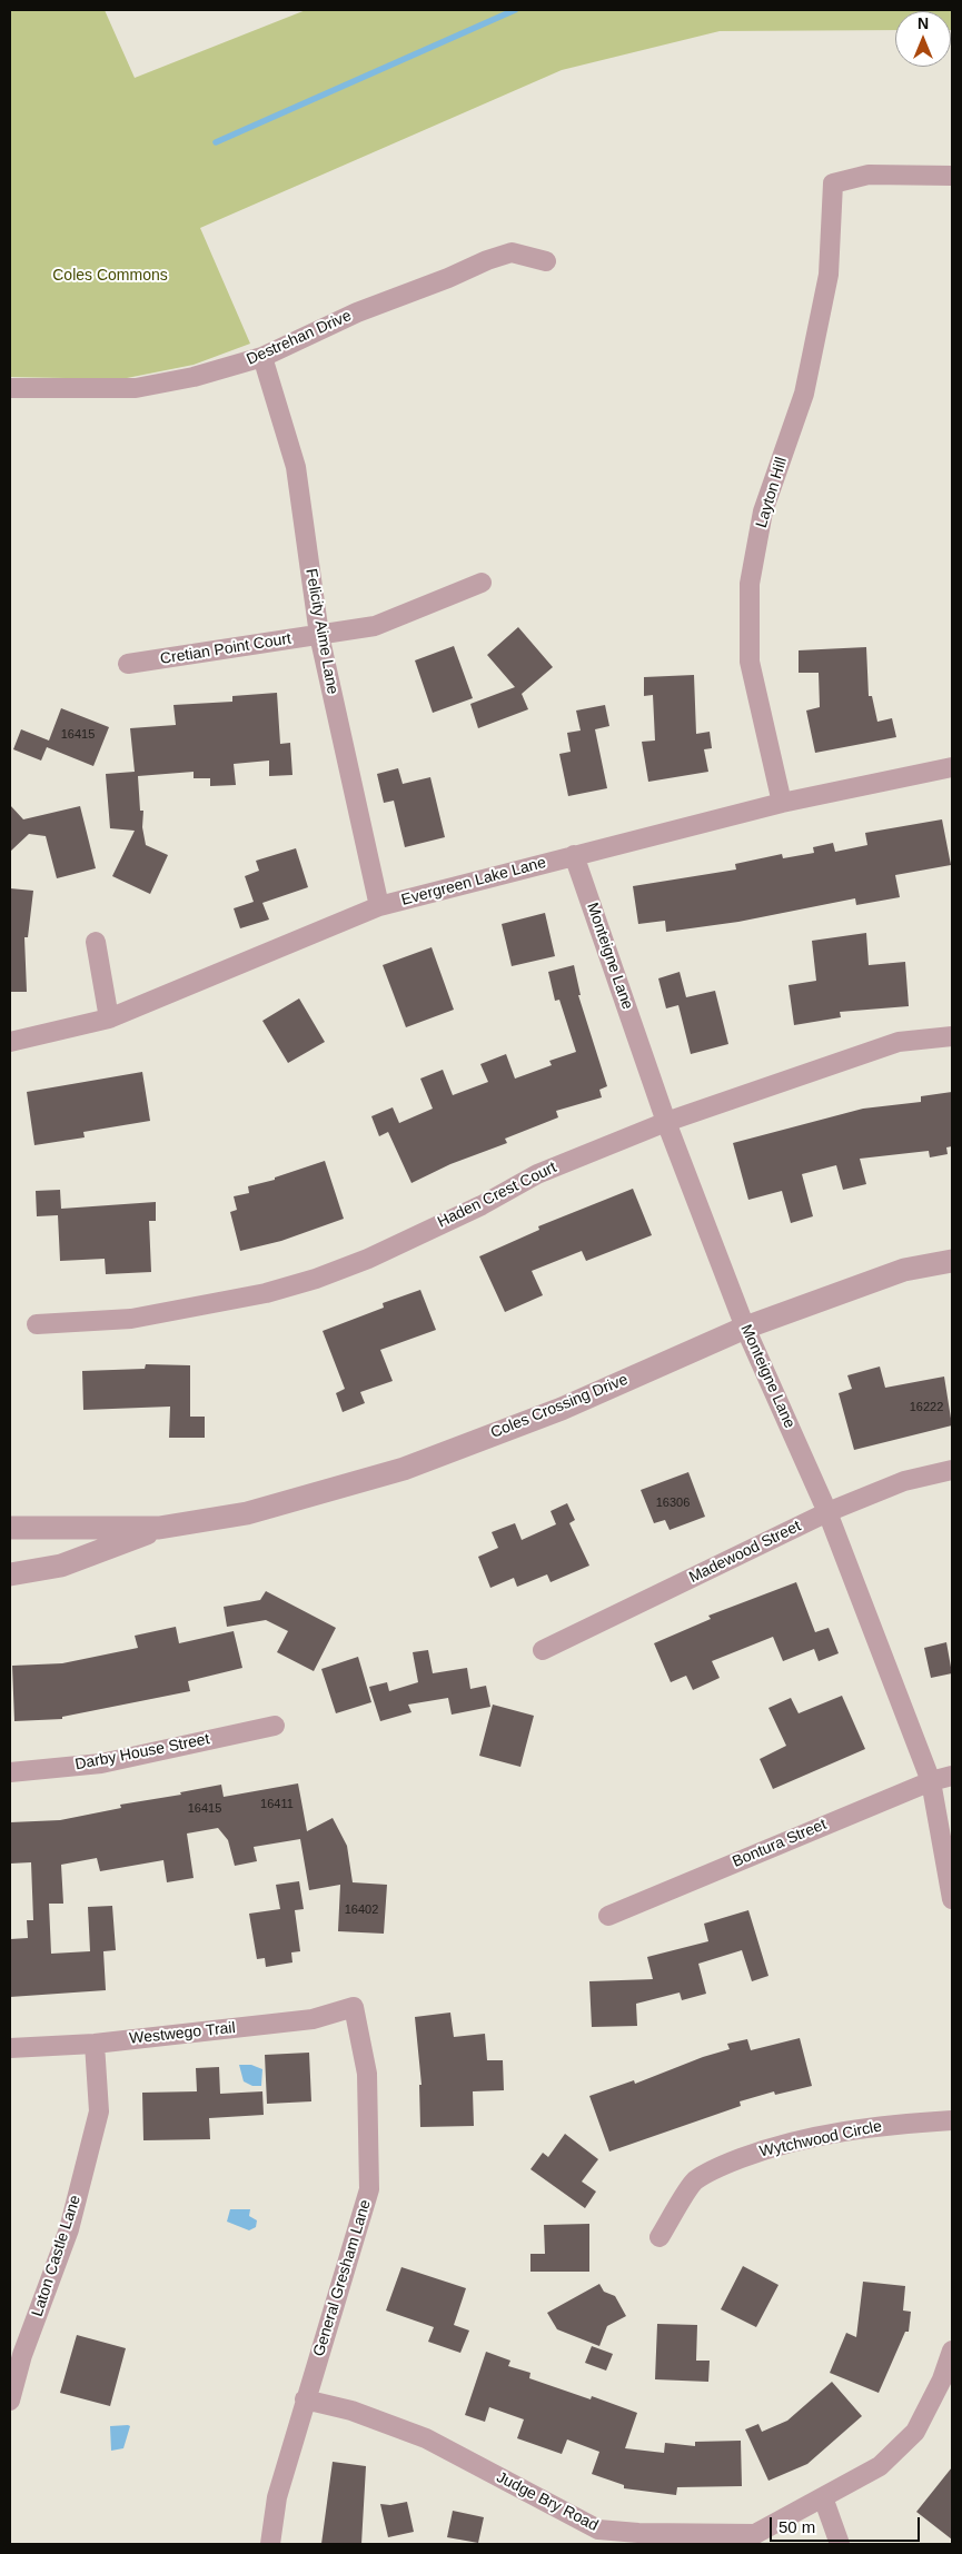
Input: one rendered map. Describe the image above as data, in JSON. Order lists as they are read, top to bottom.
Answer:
{
  "streets": {
    "street": [
      "Destrehan Drive",
      "Layton Hill",
      "Felicity Aime Lane",
      "Cretian Point Court",
      "Evergreen Lake Lane",
      "Monteigne Lane",
      "Haden Crest Court",
      "Coles Crossing Drive",
      "Madewood Street",
      "Darby House Street",
      "Bontura Street",
      "Westwego Trail",
      "Wytchwood Circle",
      "Laton Castle Lane",
      "General Gresham Lane",
      "Judge Bry Road"
    ]
  },
  "crossings": [
    ["Destrehan Drive", "Felicity Aime Lane"],
    ["Layton Hill", "Evergreen Lake Lane"],
    ["Felicity Aime Lane", "Cretian Point Court"],
    ["Felicity Aime Lane", "Evergreen Lake Lane"],
    ["Evergreen Lake Lane", "Monteigne Lane"],
    ["Monteigne Lane", "Haden Crest Court"],
    ["Monteigne Lane", "Coles Crossing Drive"],
    ["Monteigne Lane", "Madewood Street"],
    ["Monteigne Lane", "Bontura Street"],
    ["Westwego Trail", "Laton Castle Lane"],
    ["Westwego Trail", "General Gresham Lane"],
    ["General Gresham Lane", "Judge Bry Road"]
  ],
  "parks": ["Coles Commons"],
  "house_numbers": [
    "16415",
    "16222",
    "16306",
    "16411",
    "16415",
    "16402"
  ],
  "scale_bar": "50 m",
  "north": "top"
}
